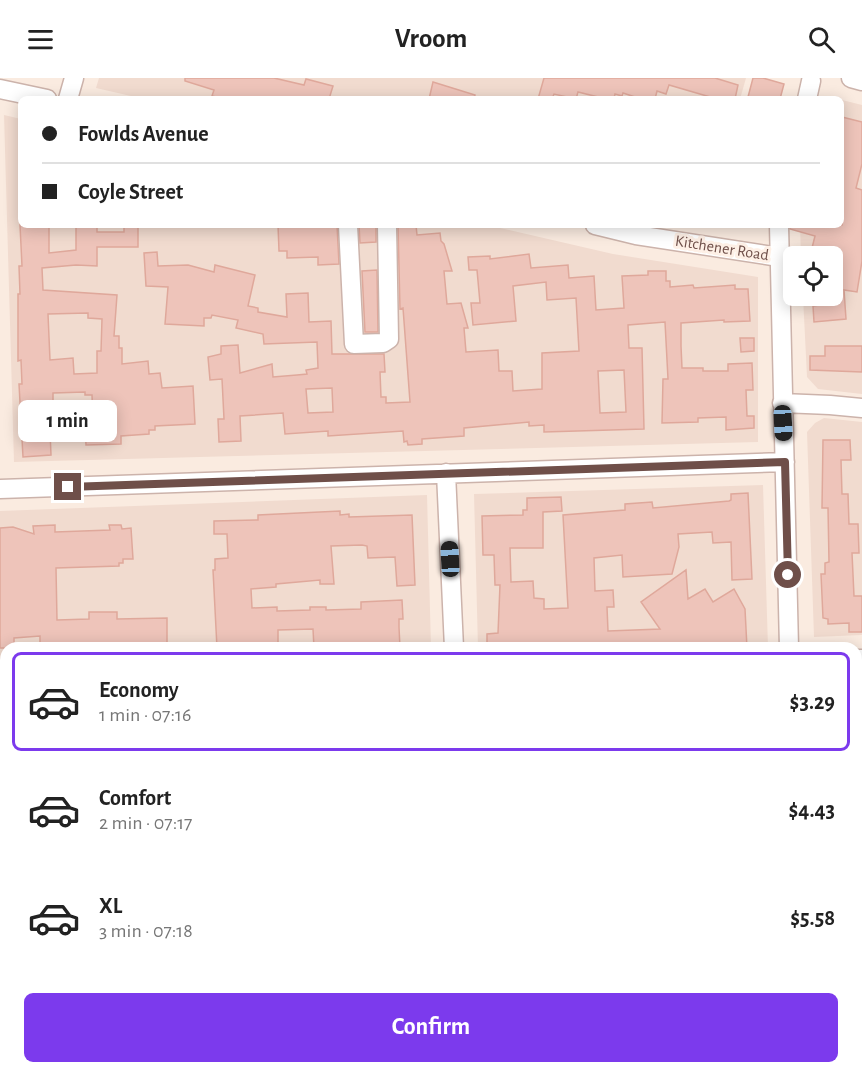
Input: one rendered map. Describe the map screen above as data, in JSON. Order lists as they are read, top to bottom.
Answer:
{
  "streets": {
    "street": ["Kitchener Road"]
  },
  "page": {
    "header": "Vroom",
    "banner": ["Fowlds Avenue", "Coyle Street"],
    "bubble": "1 min",
    "list": [
      {
        "name": "Economy",
        "note": "1 min · 07:16",
        "value": "$3.29"
      },
      {
        "name": "Comfort",
        "note": "2 min · 07:17",
        "value": "$4.43"
      },
      {
        "name": "XL",
        "note": "3 min · 07:18",
        "value": "$5.58"
      }
    ],
    "buttons": "Confirm"
  }
}
